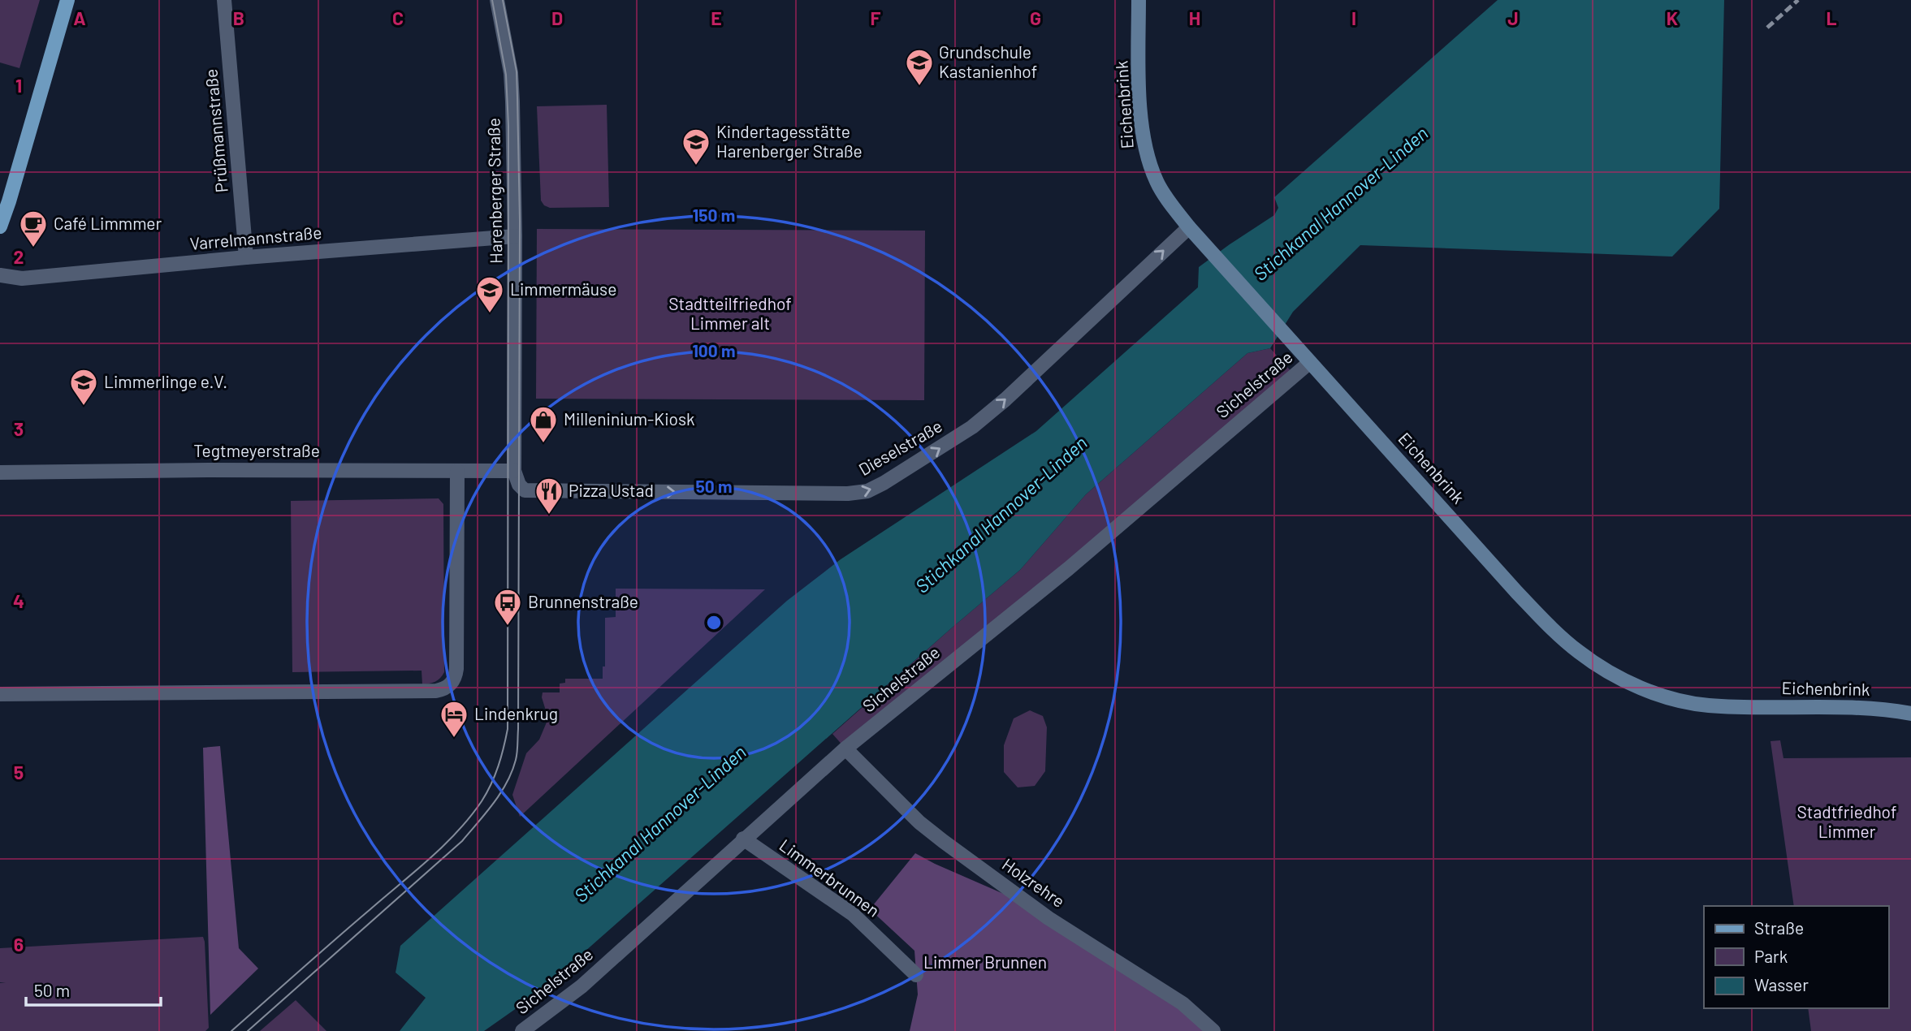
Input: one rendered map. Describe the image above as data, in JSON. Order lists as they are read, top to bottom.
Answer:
{
  "streets": {
    "main road": ["Eichenbrink"],
    "street": [
      "Prüßmannstraße",
      "Harenberger Straße",
      "Varrelmannstraße",
      "Sichelstraße",
      "Dieselstraße",
      "Tegtmeyerstraße",
      "Limmerbrunnen",
      "Holzrehre"
    ]
  },
  "crossings": [
    ["Eichenbrink", "Sichelstraße"],
    ["Eichenbrink", "Dieselstraße"],
    ["Prüßmannstraße", "Varrelmannstraße"],
    ["Harenberger Straße", "Varrelmannstraße"],
    ["Harenberger Straße", "Dieselstraße"],
    ["Harenberger Straße", "Tegtmeyerstraße"],
    ["Sichelstraße", "Limmerbrunnen"],
    ["Sichelstraße", "Holzrehre"],
    ["Dieselstraße", "Tegtmeyerstraße"]
  ],
  "one_way": ["Dieselstraße"],
  "water": ["Stichkanal Hannover-Linden"],
  "parks": ["Stadtteilfriedhof Limmer alt", "Stadtfriedhof Limmer", "Limmer Brunnen"],
  "places": {
    "school or university": [
      "Grundschule Kastanienhof",
      "Kindertagesstätte Harenberger Straße",
      "Limmermäuse",
      "Limmerlinge e.V."
    ],
    "cafe": ["Café Limmmer"],
    "shop": ["Milleninium-Kiosk"],
    "restaurant": ["Pizza Ustad"],
    "bus stop": ["Brunnenstraße"],
    "hotel": ["Lindenkrug"]
  },
  "legend": ["Straße", "Park", "Wasser"],
  "scale_bar": "50 m",
  "grid": {
    "columns": [
      "A",
      "B",
      "C",
      "D",
      "E",
      "F",
      "G",
      "H",
      "I",
      "J",
      "K",
      "L"
    ],
    "rows": [
      "1",
      "2",
      "3",
      "4",
      "5",
      "6"
    ]
  },
  "rings": ["150 m", "100 m", "50 m"]
}
